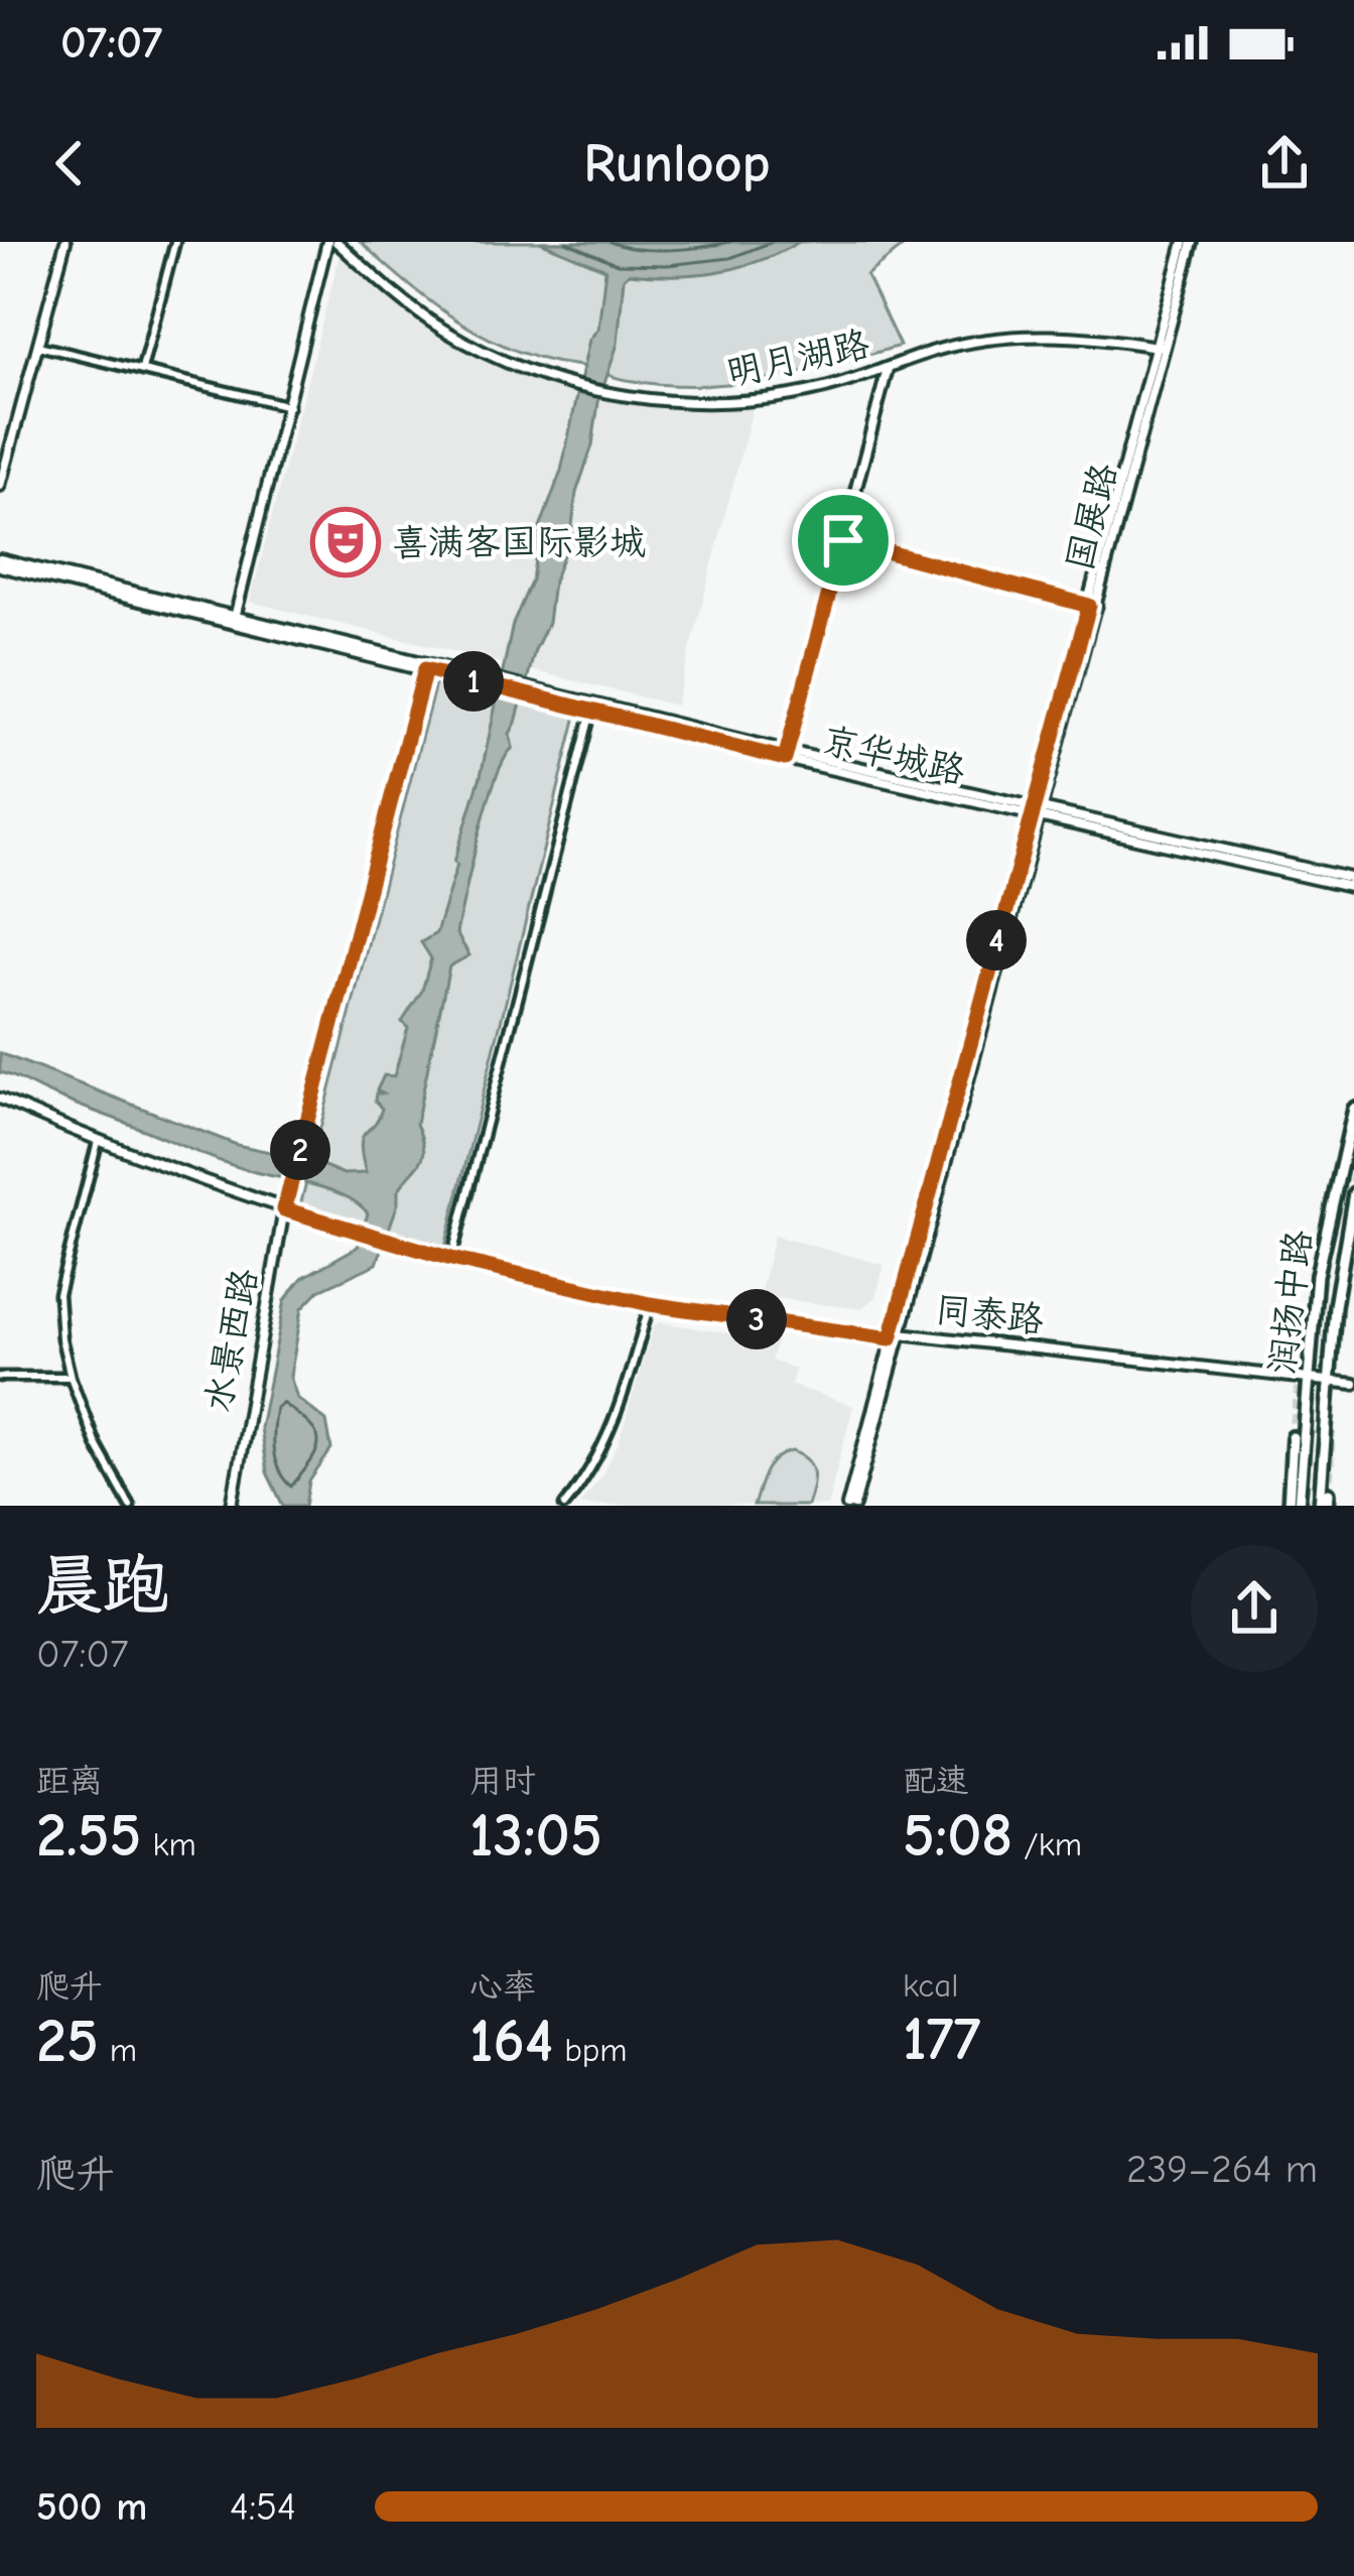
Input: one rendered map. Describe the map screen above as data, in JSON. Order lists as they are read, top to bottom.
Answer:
{
  "streets": {
    "main road": ["润扬中路"],
    "street": [
      "明月湖路",
      "国展路",
      "京华城路",
      "同泰路",
      "水景西路"
    ]
  },
  "crossings": [
    ["明月湖路", "国展路"],
    ["国展路", "京华城路"],
    ["国展路", "同泰路"],
    ["京华城路", "水景西路"],
    ["润扬中路", "同泰路"],
    ["同泰路", "水景西路"]
  ],
  "places": {
    "theatre": ["喜满客国际影城"]
  },
  "page": {
    "status": "07:07",
    "header": "Runloop",
    "pins": [
      "1",
      "4",
      "2",
      "3"
    ],
    "heading": ["晨跑", "07:07"],
    "stats": [
      ["距离", "2.55 km"],
      ["用时", "13:05"],
      ["配速", "5:08 /km"],
      ["爬升", "25 m"],
      ["心率", "164 bpm"],
      ["kcal", "177"]
    ],
    "chart": ["爬升", "239–264 m"],
    "list": [
      {
        "name": "500 m",
        "note": "4:54"
      }
    ]
  }
}
